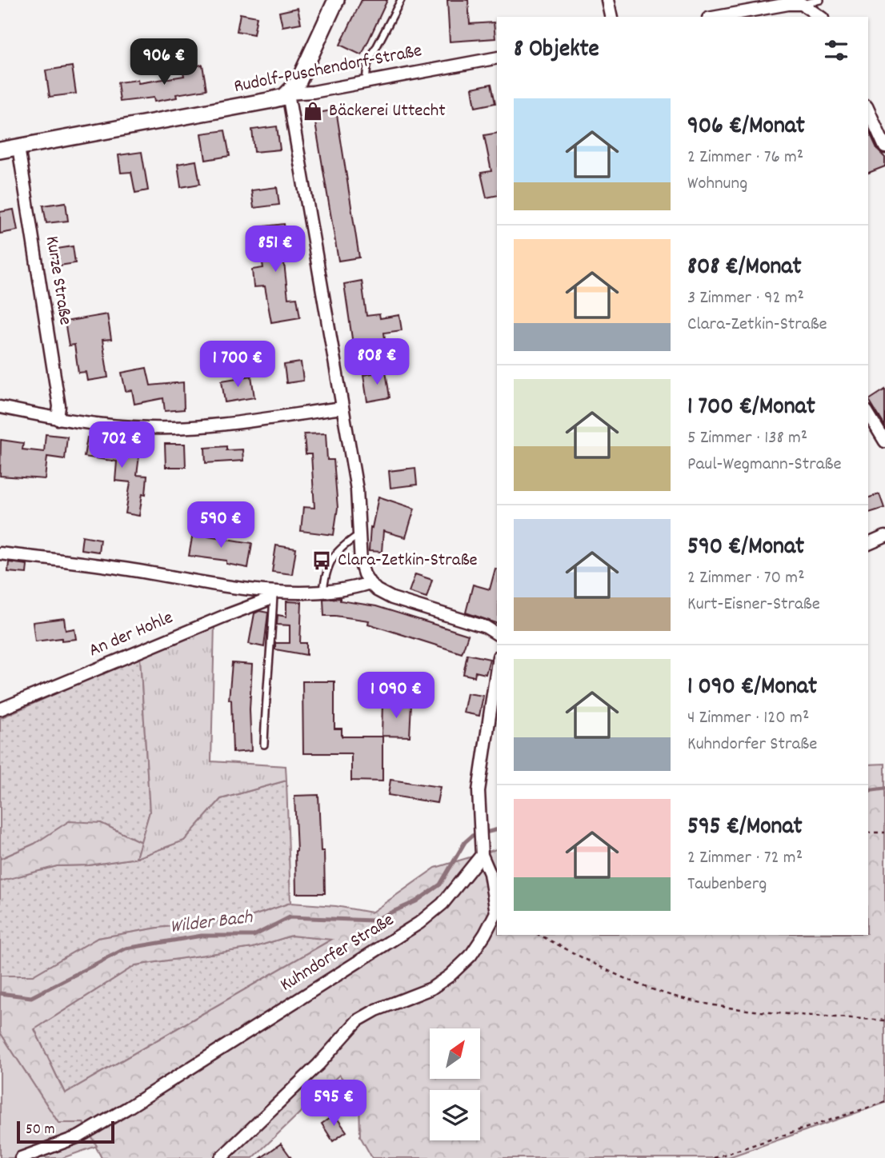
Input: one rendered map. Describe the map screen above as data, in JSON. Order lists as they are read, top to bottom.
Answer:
{
  "streets": {
    "street": [
      "Rudolf-Puschendorf-Straße",
      "Kurze Straße",
      "An der Hohle",
      "Kuhndorfer Straße"
    ]
  },
  "crossings": [
    ["Rudolf-Puschendorf-Straße", "Kurze Straße"]
  ],
  "water": ["Wilder Bach"],
  "places": {
    "shop": ["Bäckerei Uttecht"],
    "bus stop": ["Clara-Zetkin-Straße"]
  },
  "scale_bar": "50 m",
  "north": "top right",
  "page": {
    "heading": "8 Objekte",
    "price": [
      "906 €",
      "851 €",
      "808 €",
      "1 700 €",
      "702 €",
      "590 €",
      "1 090 €",
      "595 €"
    ],
    "list": [
      {
        "name": "906 €/Monat",
        "note": "2 Zimmer · 76 m² · Wohnung"
      },
      {
        "name": "808 €/Monat",
        "note": "3 Zimmer · 92 m² · Clara-Zetkin-Straße"
      },
      {
        "name": "1 700 €/Monat",
        "note": "5 Zimmer · 138 m² · Paul-Wegmann-Straße"
      },
      {
        "name": "590 €/Monat",
        "note": "2 Zimmer · 70 m² · Kurt-Eisner-Straße"
      },
      {
        "name": "1 090 €/Monat",
        "note": "4 Zimmer · 120 m² · Kuhndorfer Straße"
      },
      {
        "name": "595 €/Monat",
        "note": "2 Zimmer · 72 m² · Taubenberg"
      }
    ],
    "scale": "50 m"
  }
}
